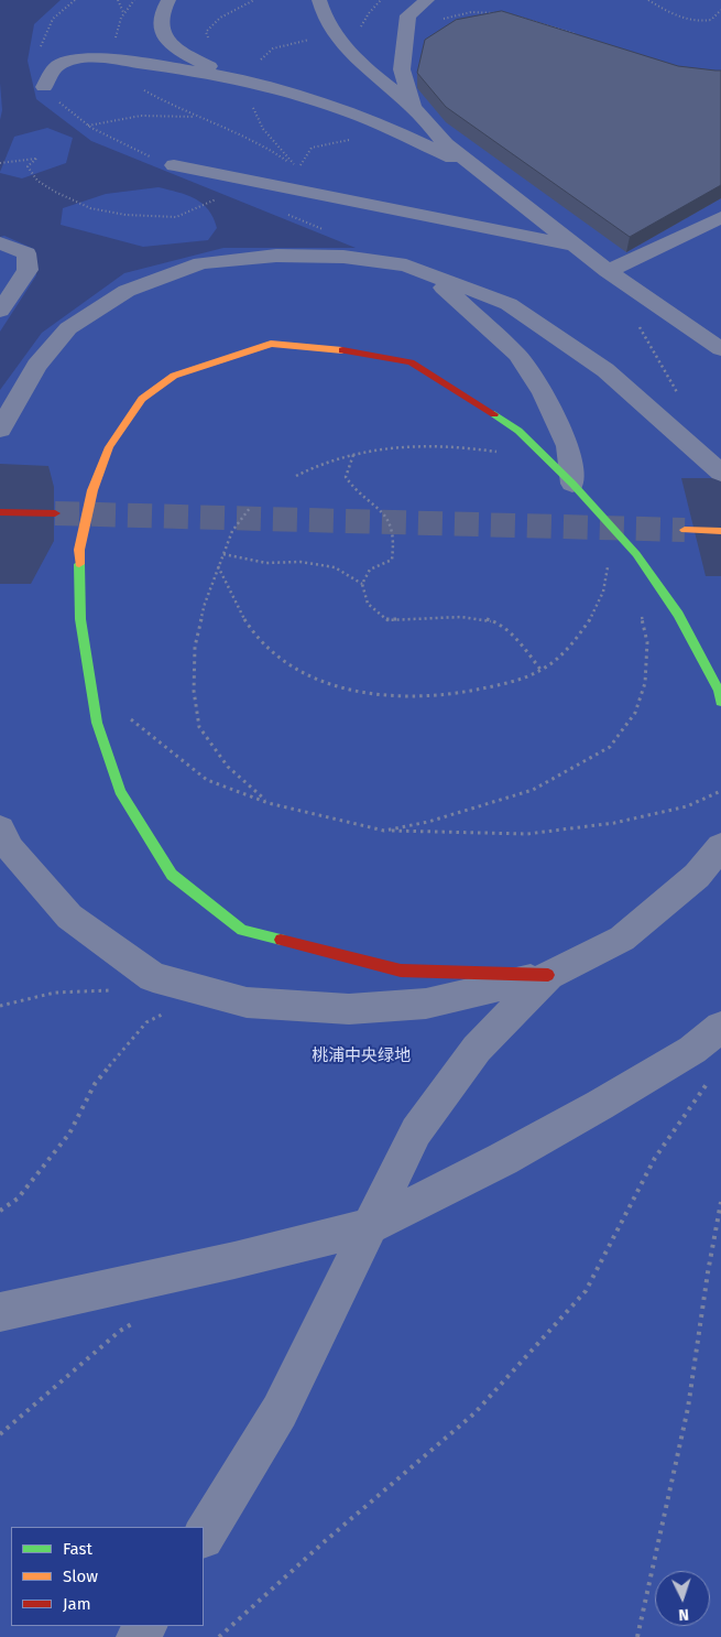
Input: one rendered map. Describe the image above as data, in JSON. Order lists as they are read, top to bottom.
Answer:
{
  "parks": ["桃浦中央绿地"],
  "legend": ["Fast", "Slow", "Jam"],
  "north": "bottom"
}
